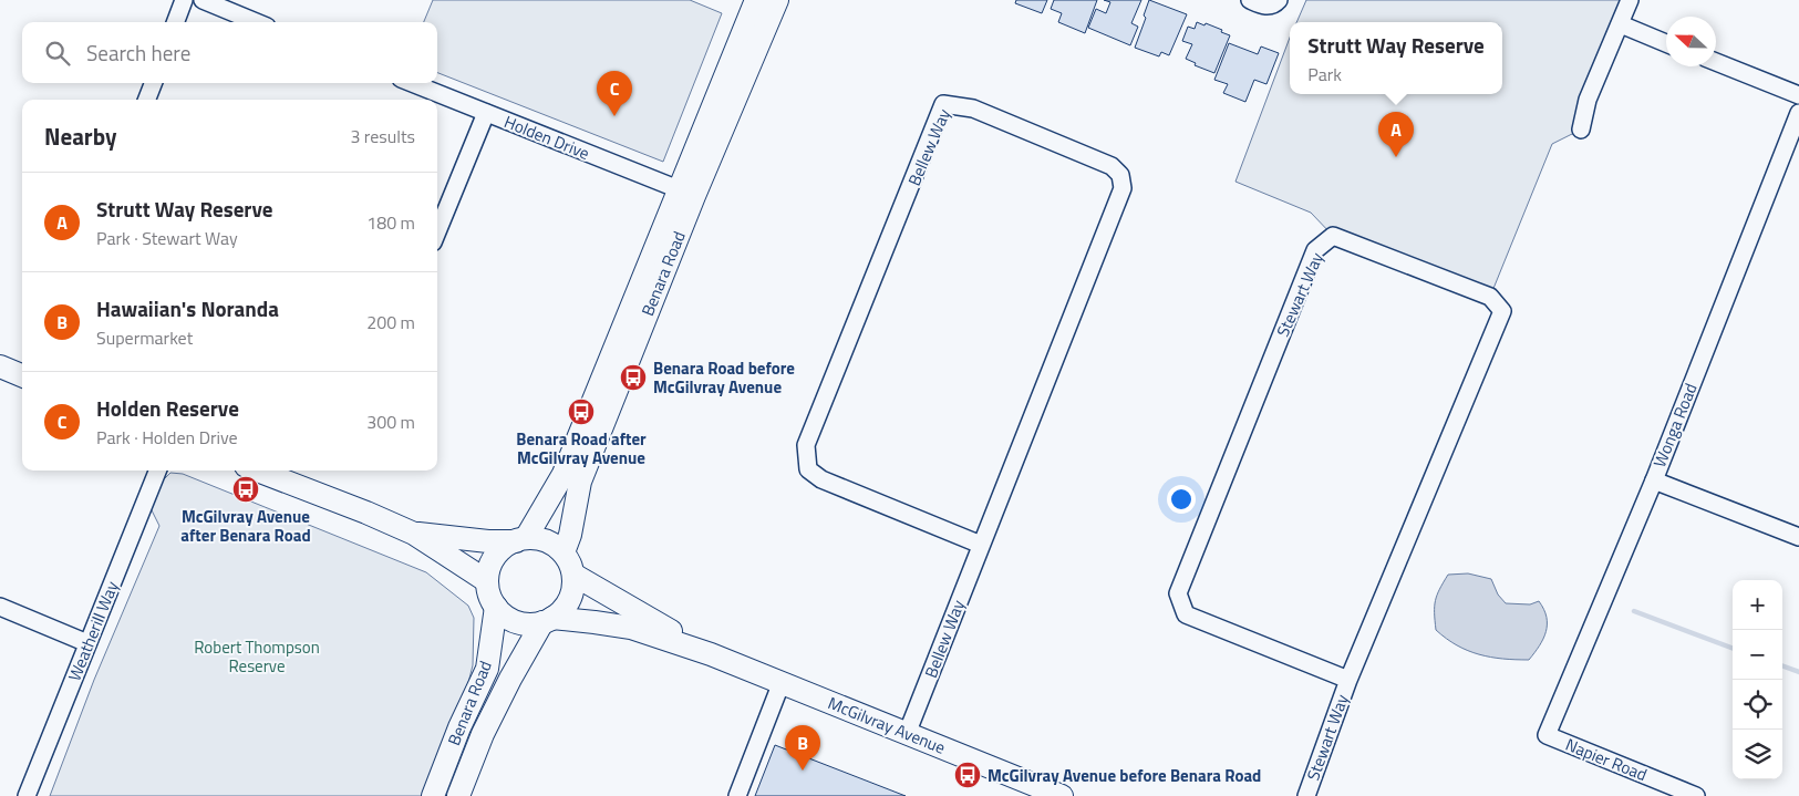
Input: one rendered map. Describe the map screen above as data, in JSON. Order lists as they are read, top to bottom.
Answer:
{
  "streets": {
    "main road": ["Benara Road", "McGilvray Avenue"],
    "street": [
      "Holden Drive",
      "Bellew Way",
      "Stewart Way",
      "Wonga Road",
      "Weatherill Way",
      "Napier Road"
    ]
  },
  "crossings": [
    ["Holden Drive", "Benara Road"],
    ["Bellew Way", "McGilvray Avenue"],
    ["Benara Road", "McGilvray Avenue"],
    ["Wonga Road", "Napier Road"]
  ],
  "parks": ["Robert Thompson Reserve"],
  "places": {
    "bus stop": [
      "Benara Road before McGilvray Avenue",
      "Benara Road after McGilvray Avenue",
      "McGilvray Avenue after Benara Road",
      "McGilvray Avenue before Benara Road"
    ]
  },
  "north": "left",
  "page": {
    "popup": ["Strutt Way Reserve", "Park"],
    "search": "Search here",
    "pins": ["C", "A", "B"],
    "heading": ["Nearby", "3 results"],
    "list": [
      {
        "mark": "A",
        "name": "Strutt Way Reserve",
        "note": "Park · Stewart Way",
        "value": "180 m"
      },
      {
        "mark": "B",
        "name": "Hawaiian's Noranda",
        "note": "Supermarket",
        "value": "200 m"
      },
      {
        "mark": "C",
        "name": "Holden Reserve",
        "note": "Park · Holden Drive",
        "value": "300 m"
      }
    ],
    "map_buttons": ["+", "−"]
  }
}
